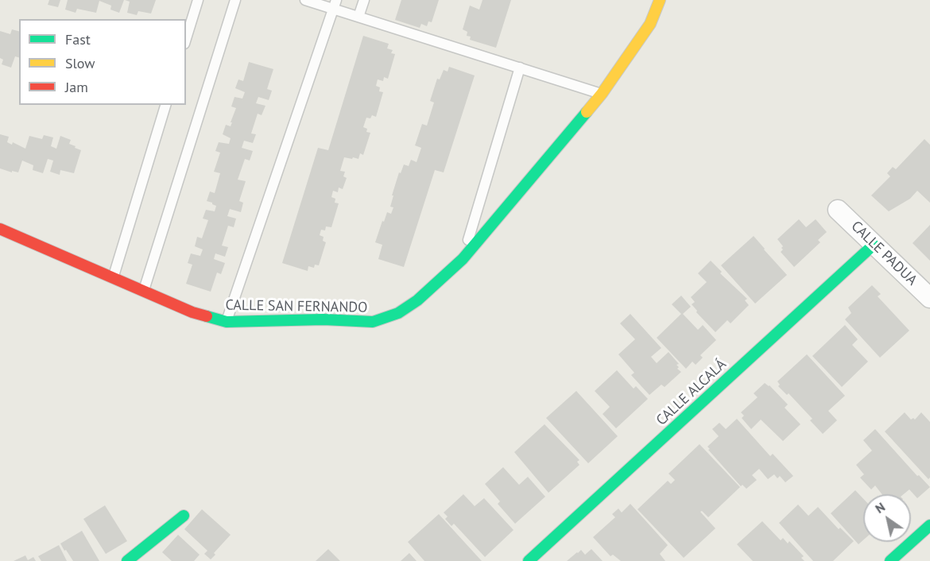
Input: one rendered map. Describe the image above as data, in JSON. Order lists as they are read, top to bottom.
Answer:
{
  "streets": {
    "street": ["CALLE PADUA", "CALLE SAN FERNANDO", "CALLE ALCALÁ"]
  },
  "crossings": [
    ["CALLE PADUA", "CALLE ALCALÁ"]
  ],
  "legend": ["Fast", "Slow", "Jam"],
  "north": "top left"
}
